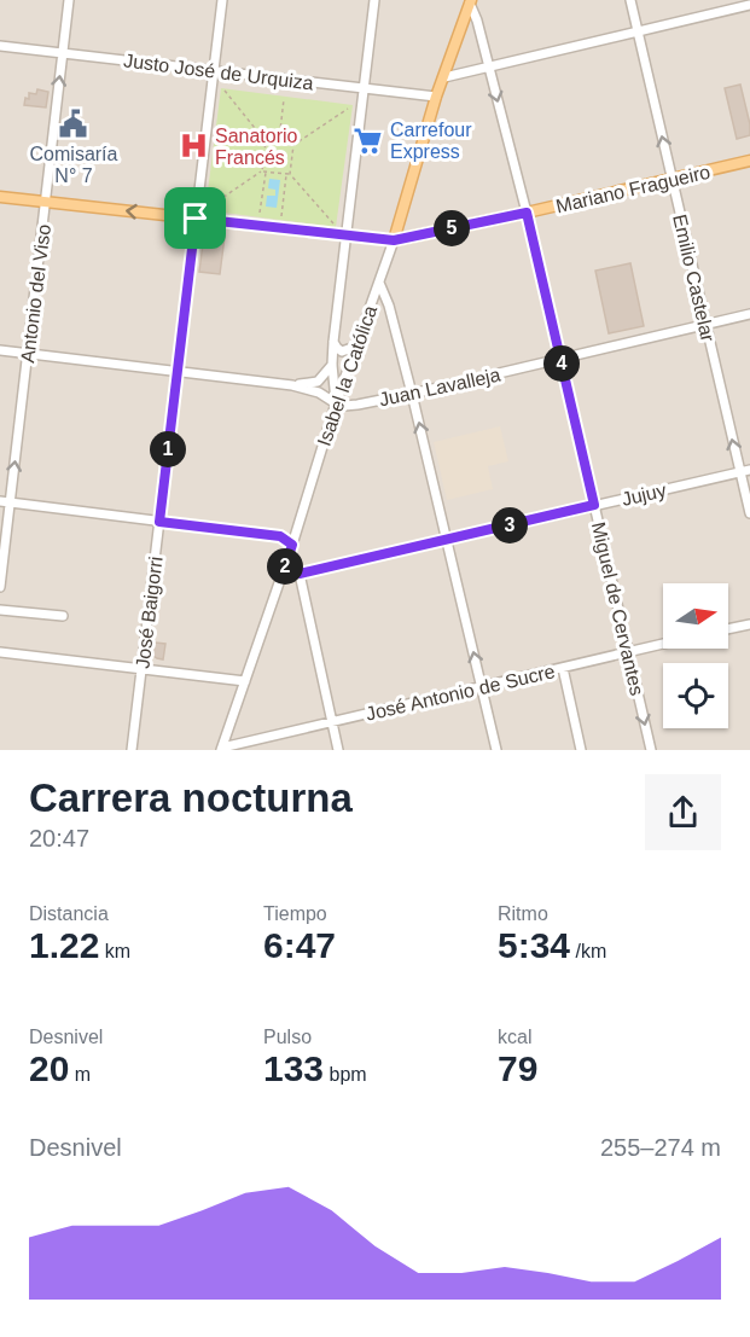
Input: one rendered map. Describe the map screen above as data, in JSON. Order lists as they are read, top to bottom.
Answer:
{
  "streets": {
    "main road": ["Mariano Fragueiro", "Isabel la Católica"],
    "street": [
      "Justo José de Urquiza",
      "Emilio Castelar",
      "Antonio del Viso",
      "Juan Lavalleja",
      "Jujuy",
      "Miguel de Cervantes",
      "José Baigorri",
      "José Antonio de Sucre"
    ]
  },
  "crossings": [
    ["Justo José de Urquiza", "Antonio del Viso"],
    ["Justo José de Urquiza", "Isabel la Católica"],
    ["Justo José de Urquiza", "José Baigorri"],
    ["Mariano Fragueiro", "Emilio Castelar"],
    ["Mariano Fragueiro", "Antonio del Viso"],
    ["Mariano Fragueiro", "Isabel la Católica"],
    ["Mariano Fragueiro", "Miguel de Cervantes"],
    ["Mariano Fragueiro", "José Baigorri"],
    ["Emilio Castelar", "Juan Lavalleja"],
    ["Emilio Castelar", "Jujuy"],
    ["Antonio del Viso", "Juan Lavalleja"],
    ["Isabel la Católica", "Juan Lavalleja"],
    ["Isabel la Católica", "Miguel de Cervantes"],
    ["Isabel la Católica", "José Antonio de Sucre"],
    ["Juan Lavalleja", "Miguel de Cervantes"],
    ["Juan Lavalleja", "José Baigorri"],
    ["Jujuy", "Miguel de Cervantes"],
    ["Miguel de Cervantes", "José Antonio de Sucre"]
  ],
  "one_way": ["Emilio Castelar", "Antonio del Viso"],
  "places": {
    "public building": ["Comisaría N° 7"],
    "supermarket": ["Carrefour Express"],
    "hospital": ["Sanatorio Francés"]
  },
  "north": "right",
  "page": {
    "pins": [
      "5",
      "4",
      "1",
      "3",
      "2"
    ],
    "heading": ["Carrera nocturna", "20:47"],
    "stats": [
      ["Distancia", "1.22 km"],
      ["Tiempo", "6:47"],
      ["Ritmo", "5:34 /km"],
      ["Desnivel", "20 m"],
      ["Pulso", "133 bpm"],
      ["kcal", "79"]
    ],
    "chart": ["Desnivel", "255–274 m"]
  }
}
